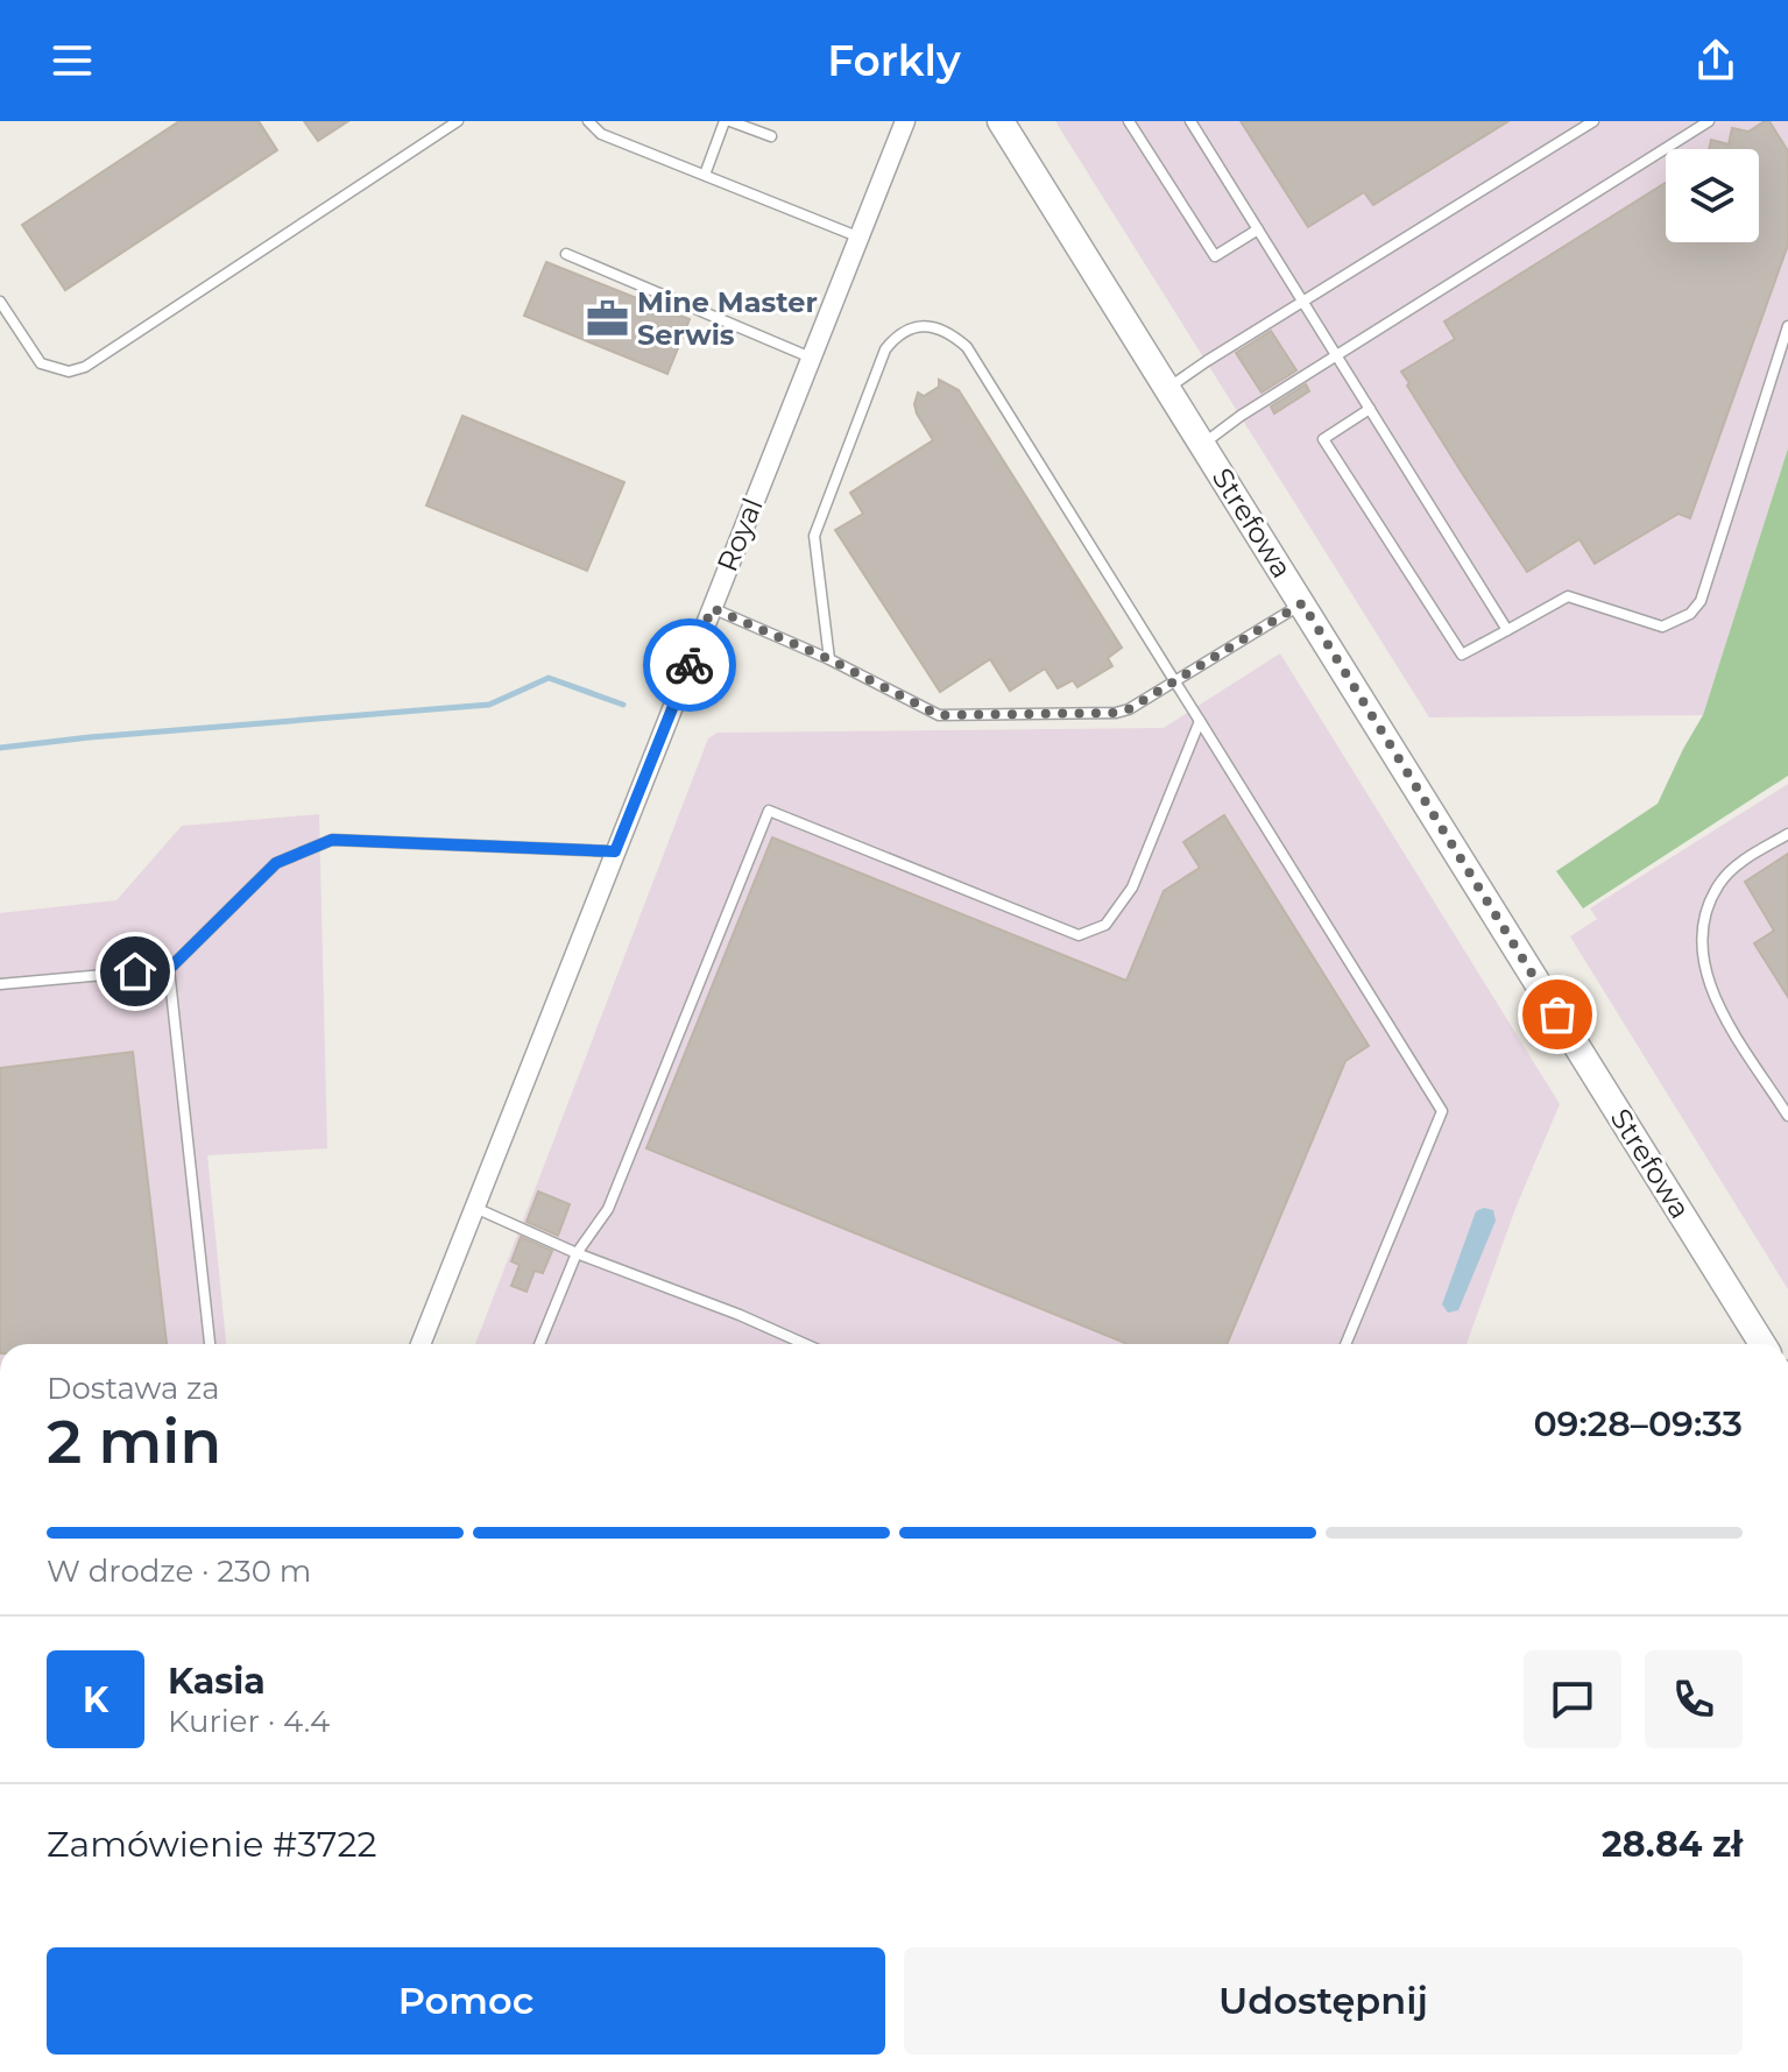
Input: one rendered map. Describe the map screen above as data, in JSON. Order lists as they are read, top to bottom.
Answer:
{
  "streets": {
    "street": ["Strefowa", "Royal"]
  },
  "places": {
    "office": ["Mine Master Serwis"]
  },
  "page": {
    "header": "Forkly",
    "heading": ["2 min", "Dostawa za", "09:28–09:33"],
    "panel": [
      "Kasia",
      "Kurier · 4.4",
      "Zamówienie #3722",
      "28.84 zł"
    ],
    "bar": "W drodze · 230 m",
    "round": "K",
    "buttons": ["Pomoc", "Udostępnij"]
  }
}
